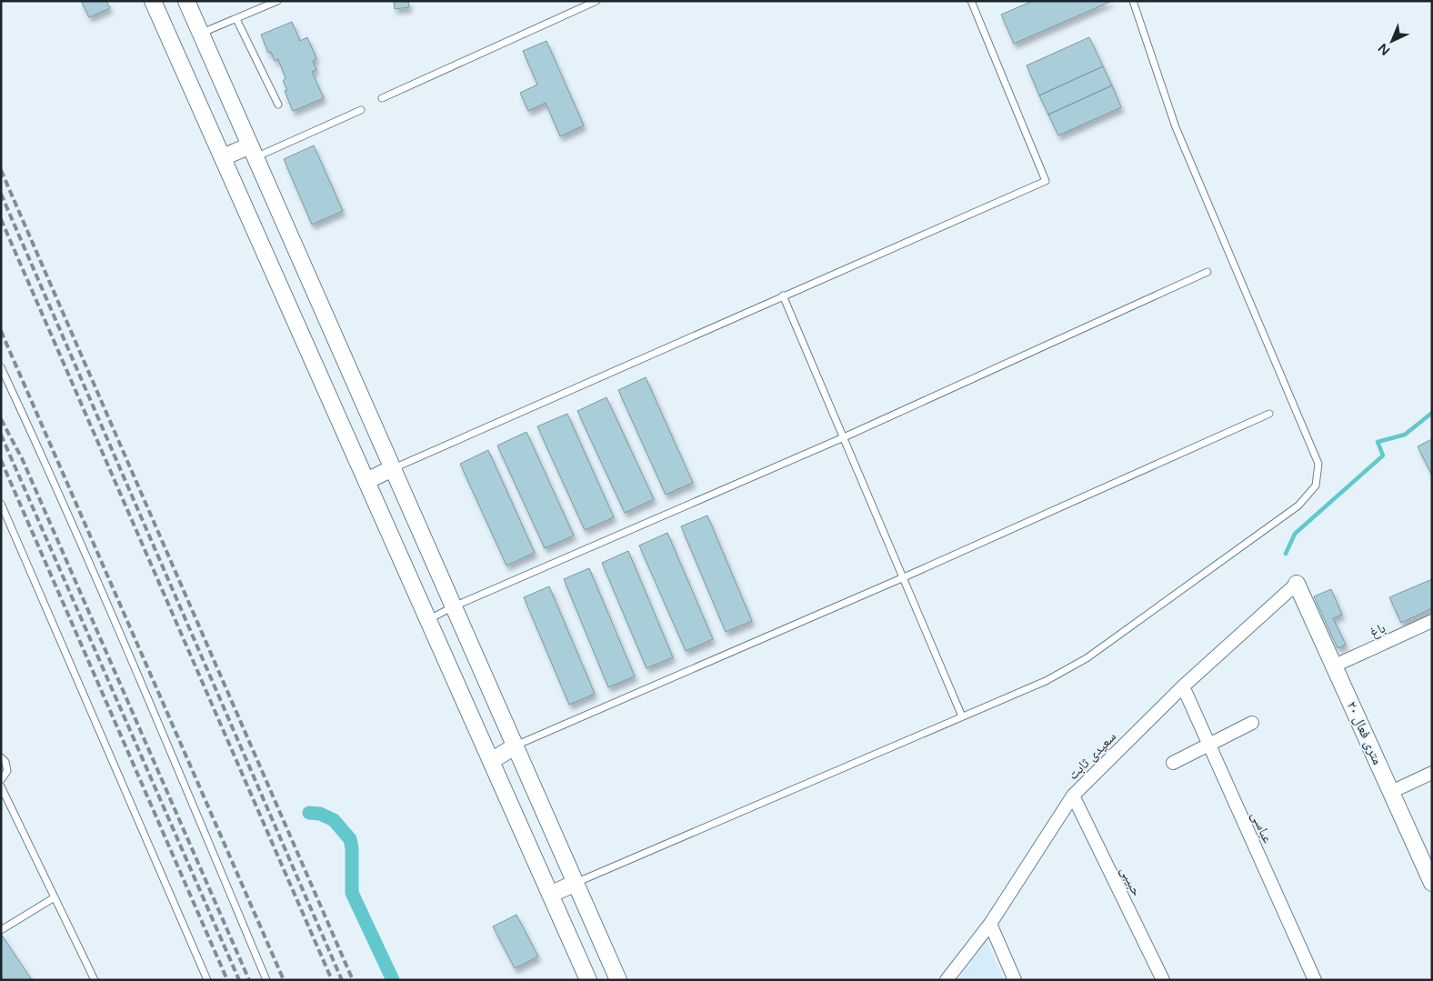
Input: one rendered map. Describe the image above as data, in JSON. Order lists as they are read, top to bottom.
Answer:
{
  "streets": {
    "street": [
      "باغ",
      "۲۰ متری فعال",
      "سعیدی ثابت",
      "عباسی",
      "حبیبی"
    ]
  },
  "crossings": [
    ["باغ", "۲۰ متری فعال"],
    ["۲۰ متری فعال", "سعیدی ثابت"],
    ["سعیدی ثابت", "عباسی"],
    ["سعیدی ثابت", "حبیبی"]
  ],
  "north": "bottom left"
}
